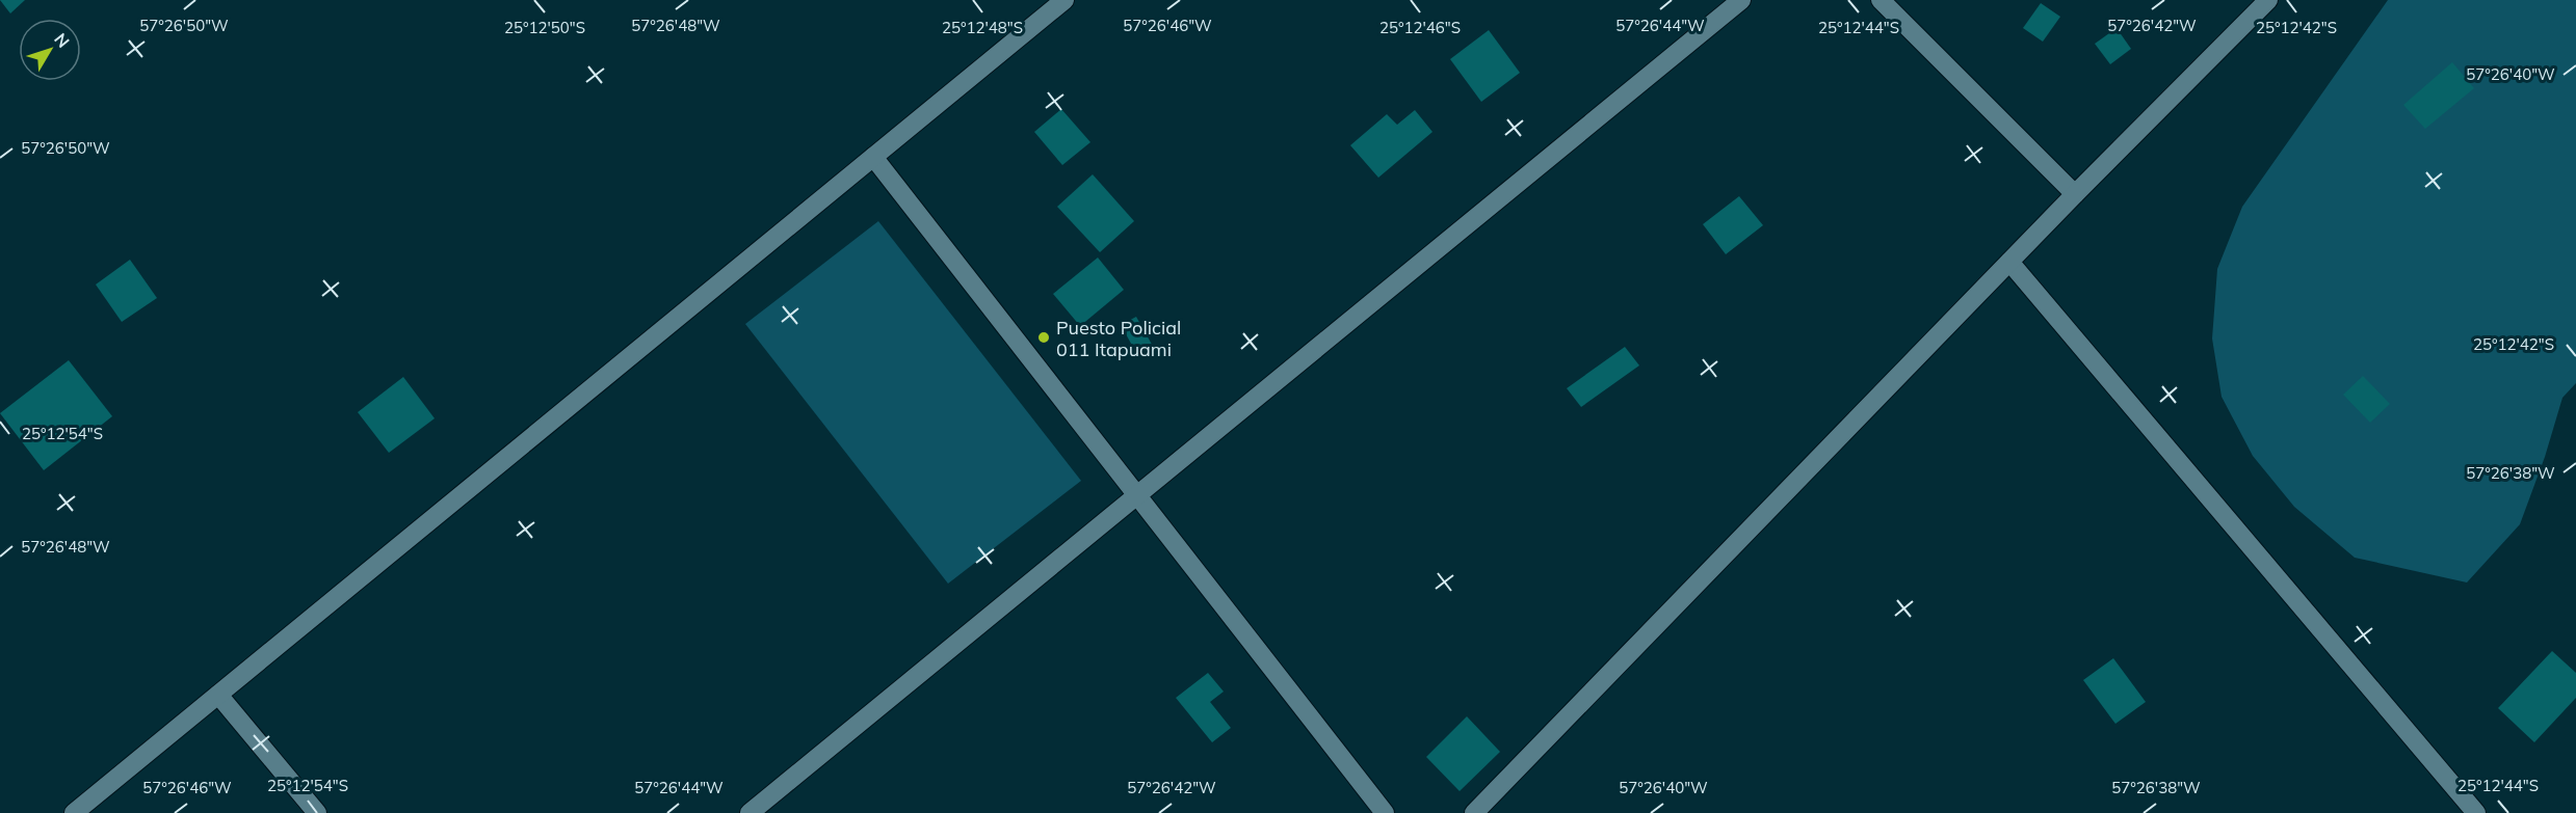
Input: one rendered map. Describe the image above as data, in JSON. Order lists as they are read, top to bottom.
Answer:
{
  "places": ["Puesto Policial 011 Itapuami"],
  "north": "top right",
  "coordinates": [
    "57°26'50\"W",
    "57°26'48\"W",
    "57°26'46\"W",
    "57°26'44\"W",
    "57°26'42\"W",
    "25°12'50\"S",
    "25°12'48\"S",
    "25°12'46\"S",
    "25°12'44\"S",
    "25°12'42\"S",
    "57°26'40\"W",
    "25°12'54\"S",
    "57°26'38\"W"
  ]
}
